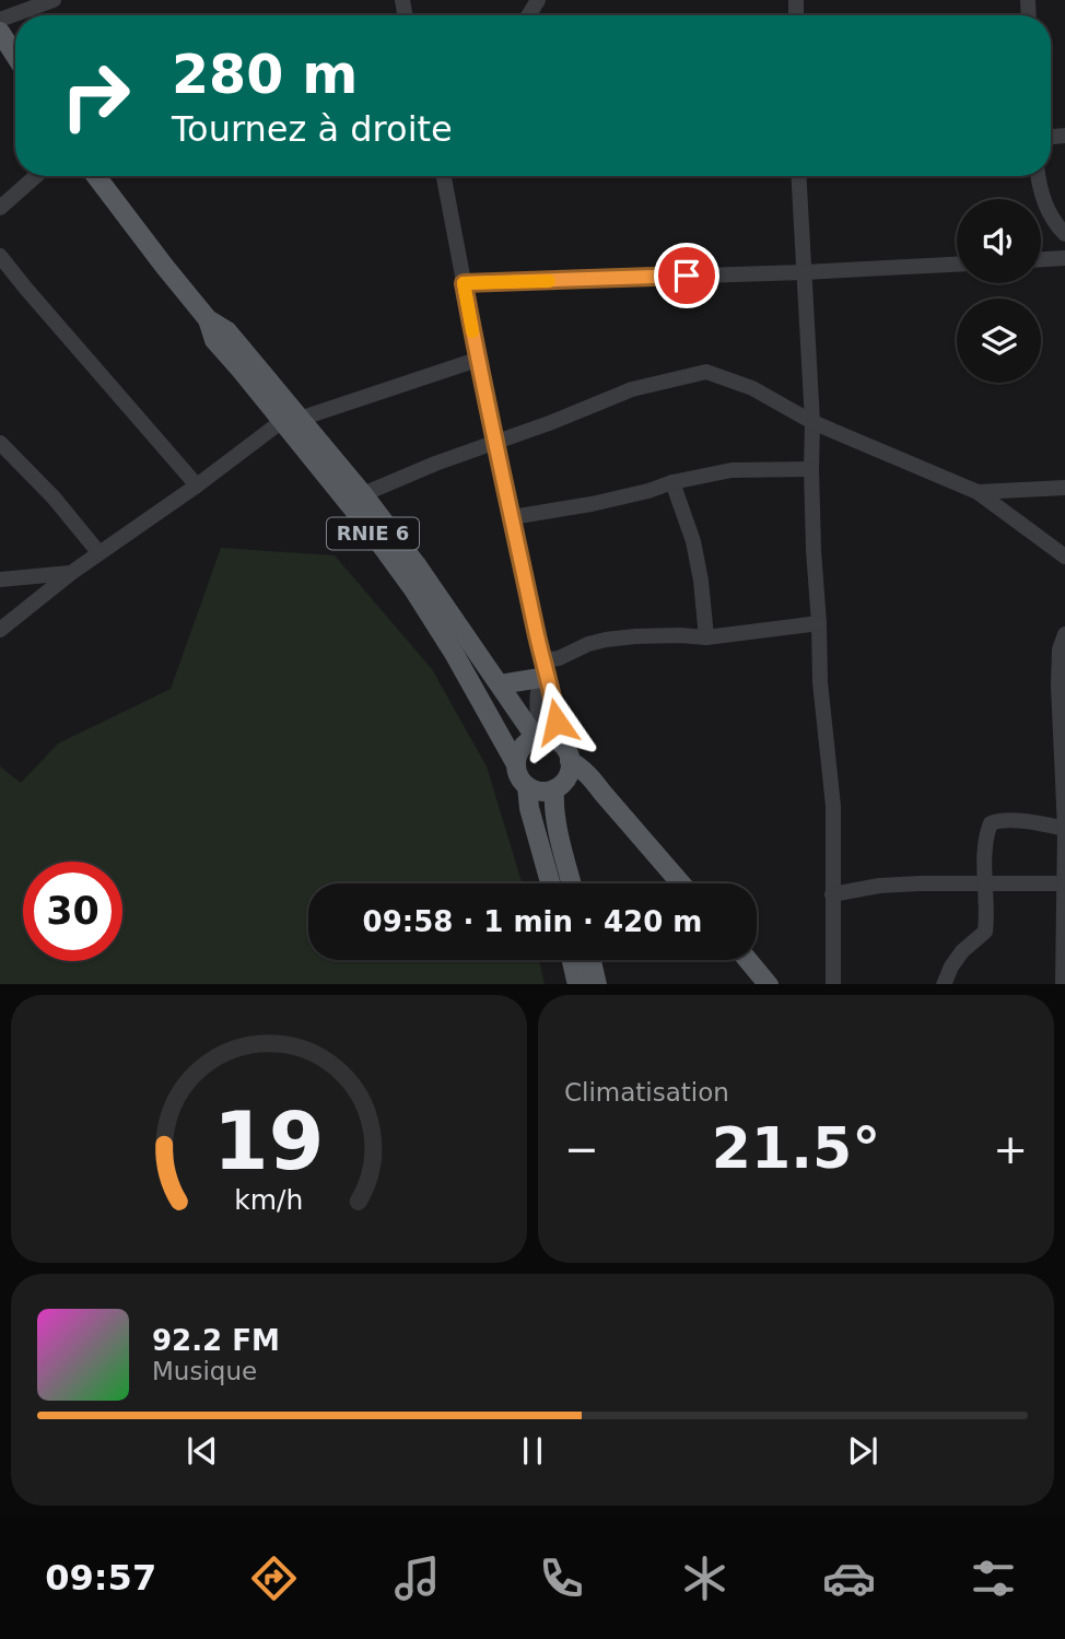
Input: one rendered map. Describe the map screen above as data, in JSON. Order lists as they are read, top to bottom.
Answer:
{
  "streets": {
    "main road": ["RNIE 6"]
  },
  "page": {
    "turn": ["280 m", "Tournez à droite"],
    "limit": "30",
    "trip": "09:58 · 1 min · 420 m",
    "tile": "Climatisation",
    "heat": ["−", "21.5°", "+"],
    "song": ["92.2 FM", "Musique"],
    "tabs": "09:57",
    "gauge": ["19", "km/h"]
  }
}
